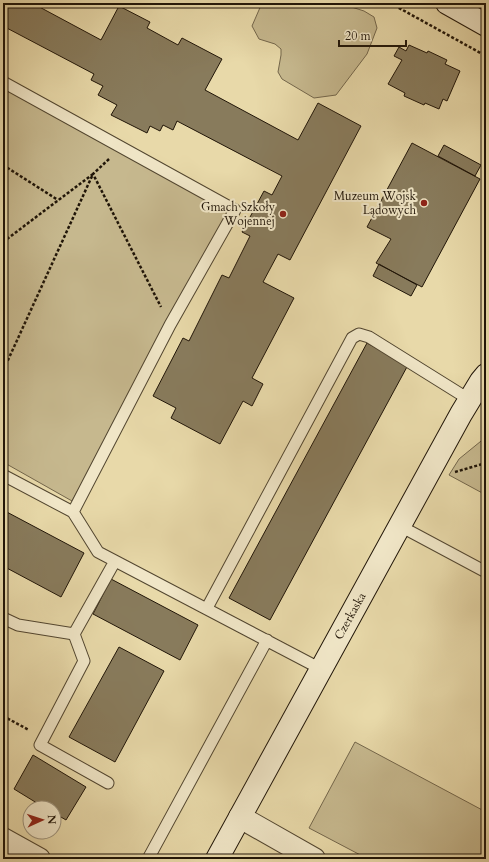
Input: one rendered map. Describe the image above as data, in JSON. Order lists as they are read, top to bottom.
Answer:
{
  "streets": {
    "street": ["Czerkaska"]
  },
  "places": ["Muzeum Wojsk Lądowych", "Gmach Szkoły Wojennej"],
  "scale_bar": "20 m",
  "north": "right"
}
